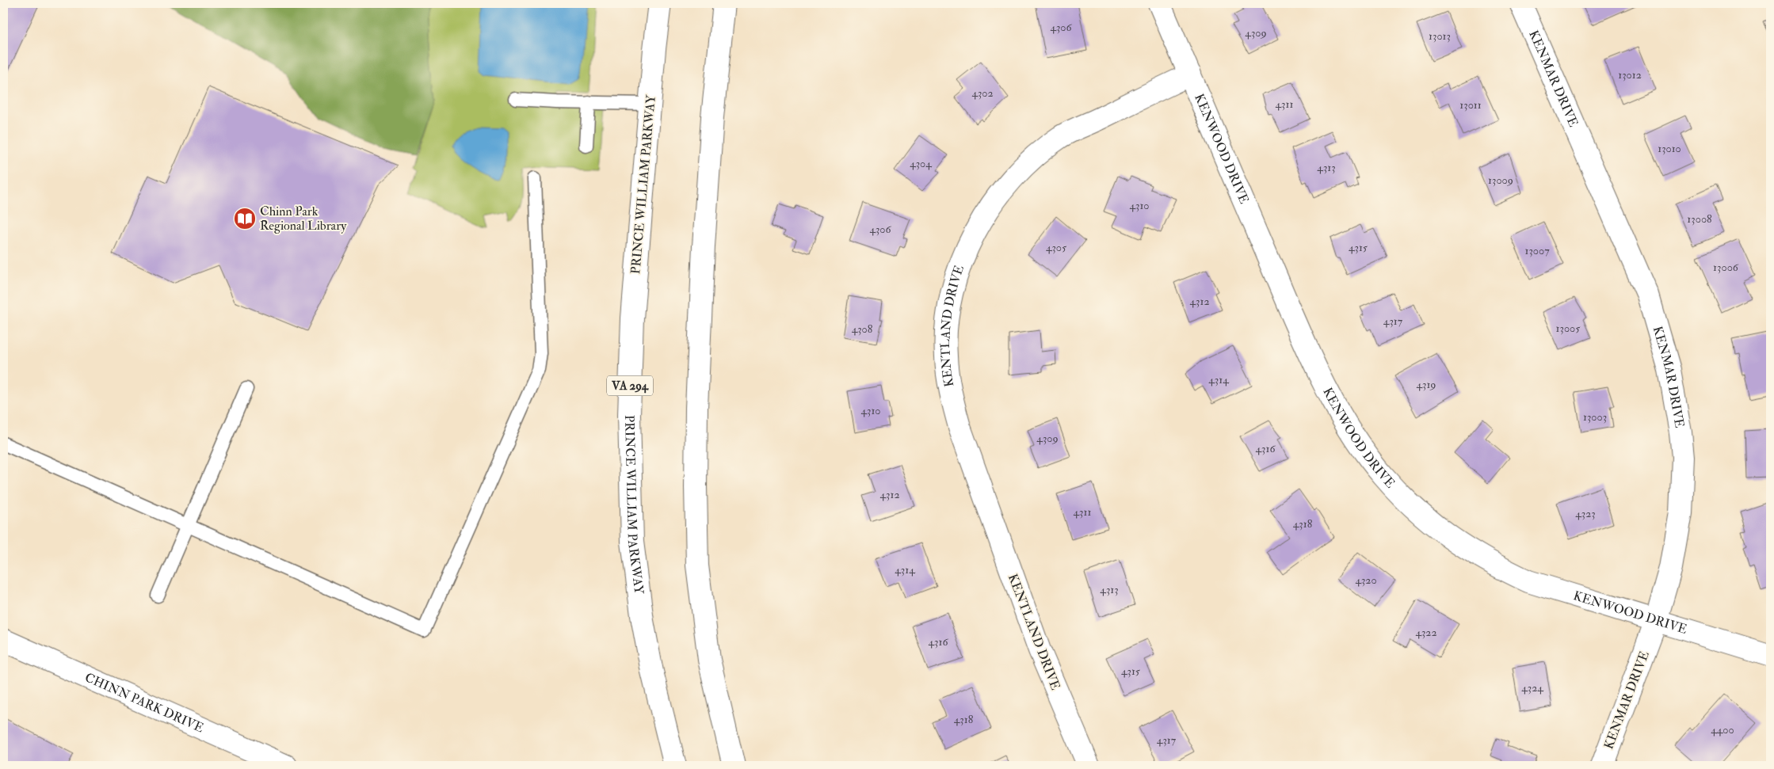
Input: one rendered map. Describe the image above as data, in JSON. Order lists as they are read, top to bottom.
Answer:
{
  "streets": {
    "main road": [
      "KENMAR DRIVE",
      "KENWOOD DRIVE",
      "PRINCE WILLIAM PARKWAY",
      "KENTLAND DRIVE",
      "VA 294",
      "CHINN PARK DRIVE"
    ]
  },
  "crossings": [
    ["KENMAR DRIVE", "KENWOOD DRIVE"],
    ["KENWOOD DRIVE", "KENTLAND DRIVE"]
  ],
  "places": {
    "library": ["Chinn Park Regional Library"]
  },
  "house_numbers": [
    "4306",
    "4309",
    "13013",
    "13012",
    "4302",
    "4311",
    "13011",
    "13010",
    "4304",
    "4313",
    "13009",
    "4310",
    "13008",
    "4306",
    "4305",
    "4315",
    "13007",
    "13006",
    "4312",
    "4317",
    "13005",
    "4308",
    "4314",
    "4319",
    "4310",
    "13003",
    "4309",
    "4316",
    "4312",
    "4311",
    "4323",
    "4318",
    "4314",
    "4320",
    "4313",
    "4322",
    "4316",
    "4315",
    "4324",
    "4318",
    "4400",
    "4317"
  ]
}
